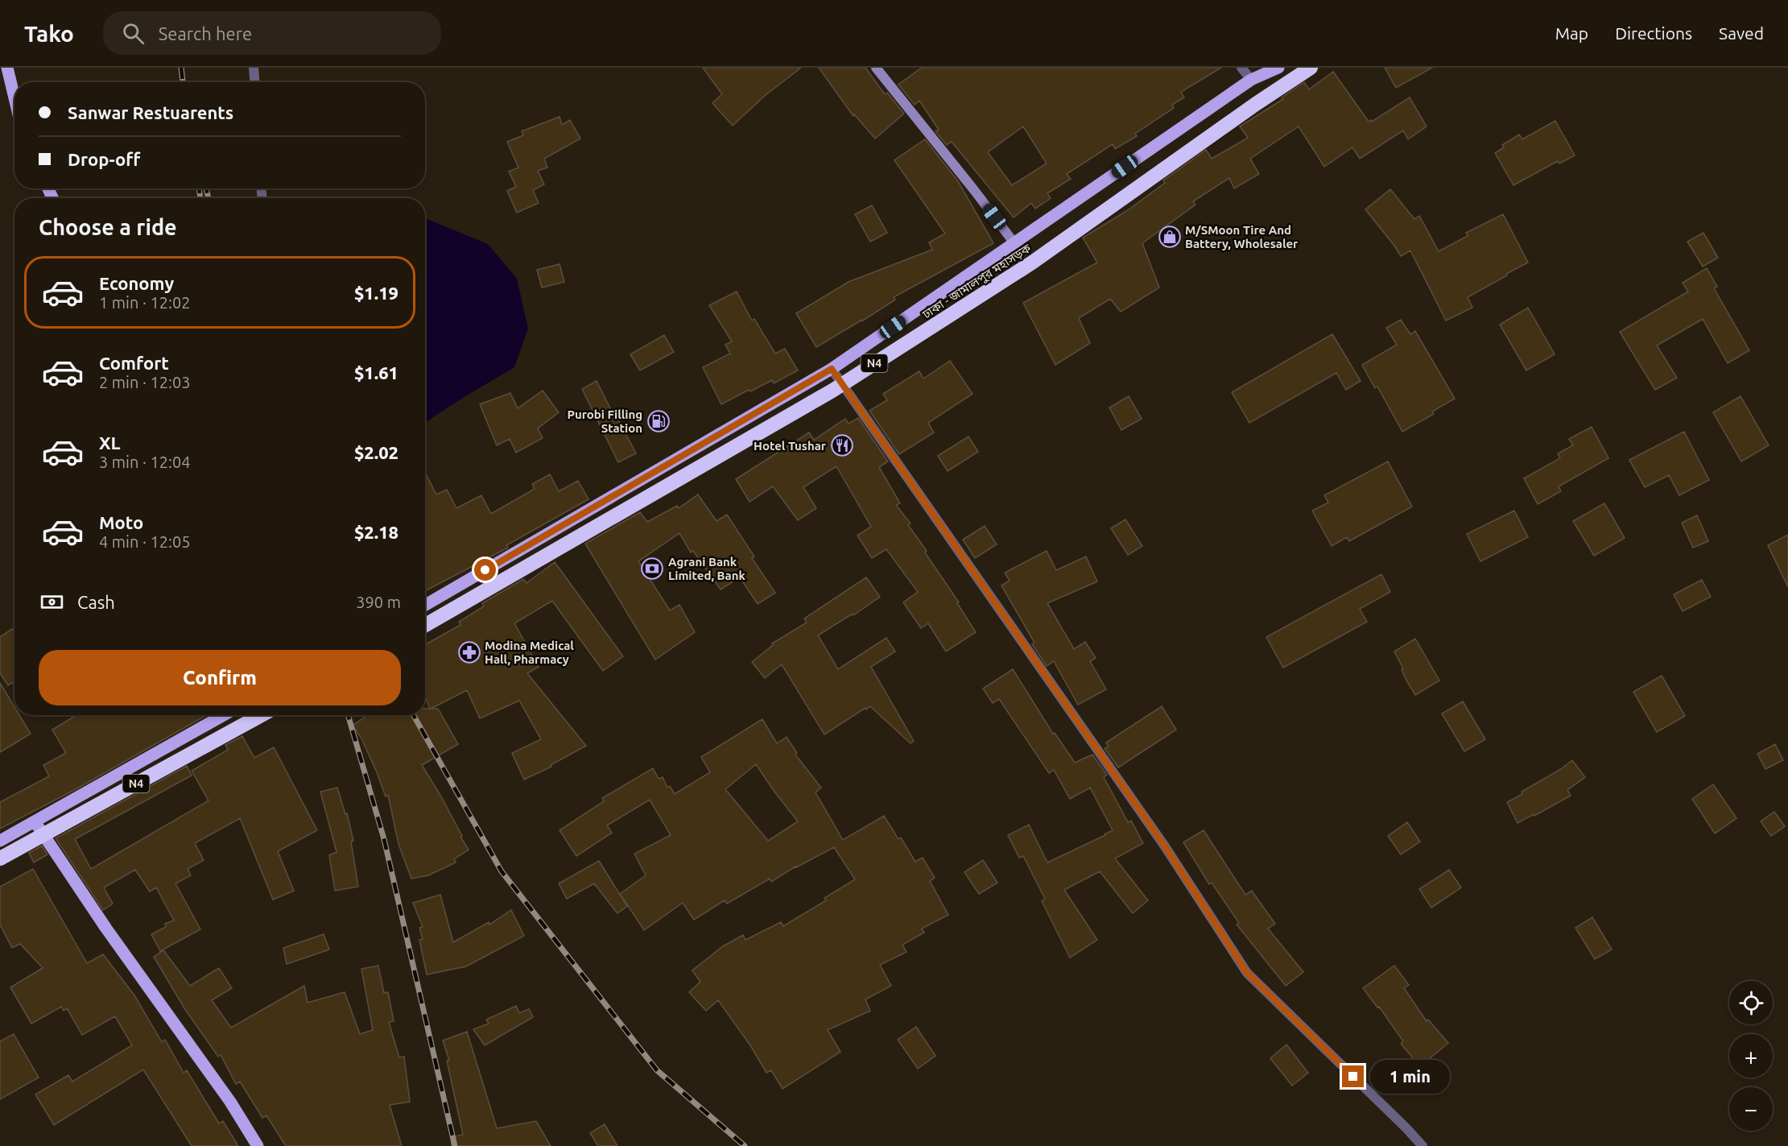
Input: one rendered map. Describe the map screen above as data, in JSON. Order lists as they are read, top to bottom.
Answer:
{
  "streets": {
    "highway": ["ঢাকা - জামালপুর মহাসড়ক", "N4"]
  },
  "places": {
    "shop": ["M/SMoon Tire And Battery, Wholesaler"],
    "fuel station": ["Purobi Filling Station"],
    "restaurant": ["Hotel Tushar"],
    "bank": ["Agrani Bank Limited, Bank"],
    "pharmacy": ["Modina Medical Hall, Pharmacy"]
  },
  "page": {
    "header": "Tako",
    "search": "Search here",
    "nav": ["Map", "Directions", "Saved"],
    "banner": ["Sanwar Restuarents", "Drop-off"],
    "heading": "Choose a ride",
    "list": [
      {
        "name": "Economy",
        "note": "1 min · 12:02",
        "value": "$1.19"
      },
      {
        "name": "Comfort",
        "note": "2 min · 12:03",
        "value": "$1.61"
      },
      {
        "name": "XL",
        "note": "3 min · 12:04",
        "value": "$2.02"
      },
      {
        "name": "Moto",
        "note": "4 min · 12:05",
        "value": "$2.18"
      }
    ],
    "pay": ["Cash", "390 m"],
    "buttons": "Confirm",
    "map_buttons": ["+", "−"],
    "bubble": "1 min"
  }
}
